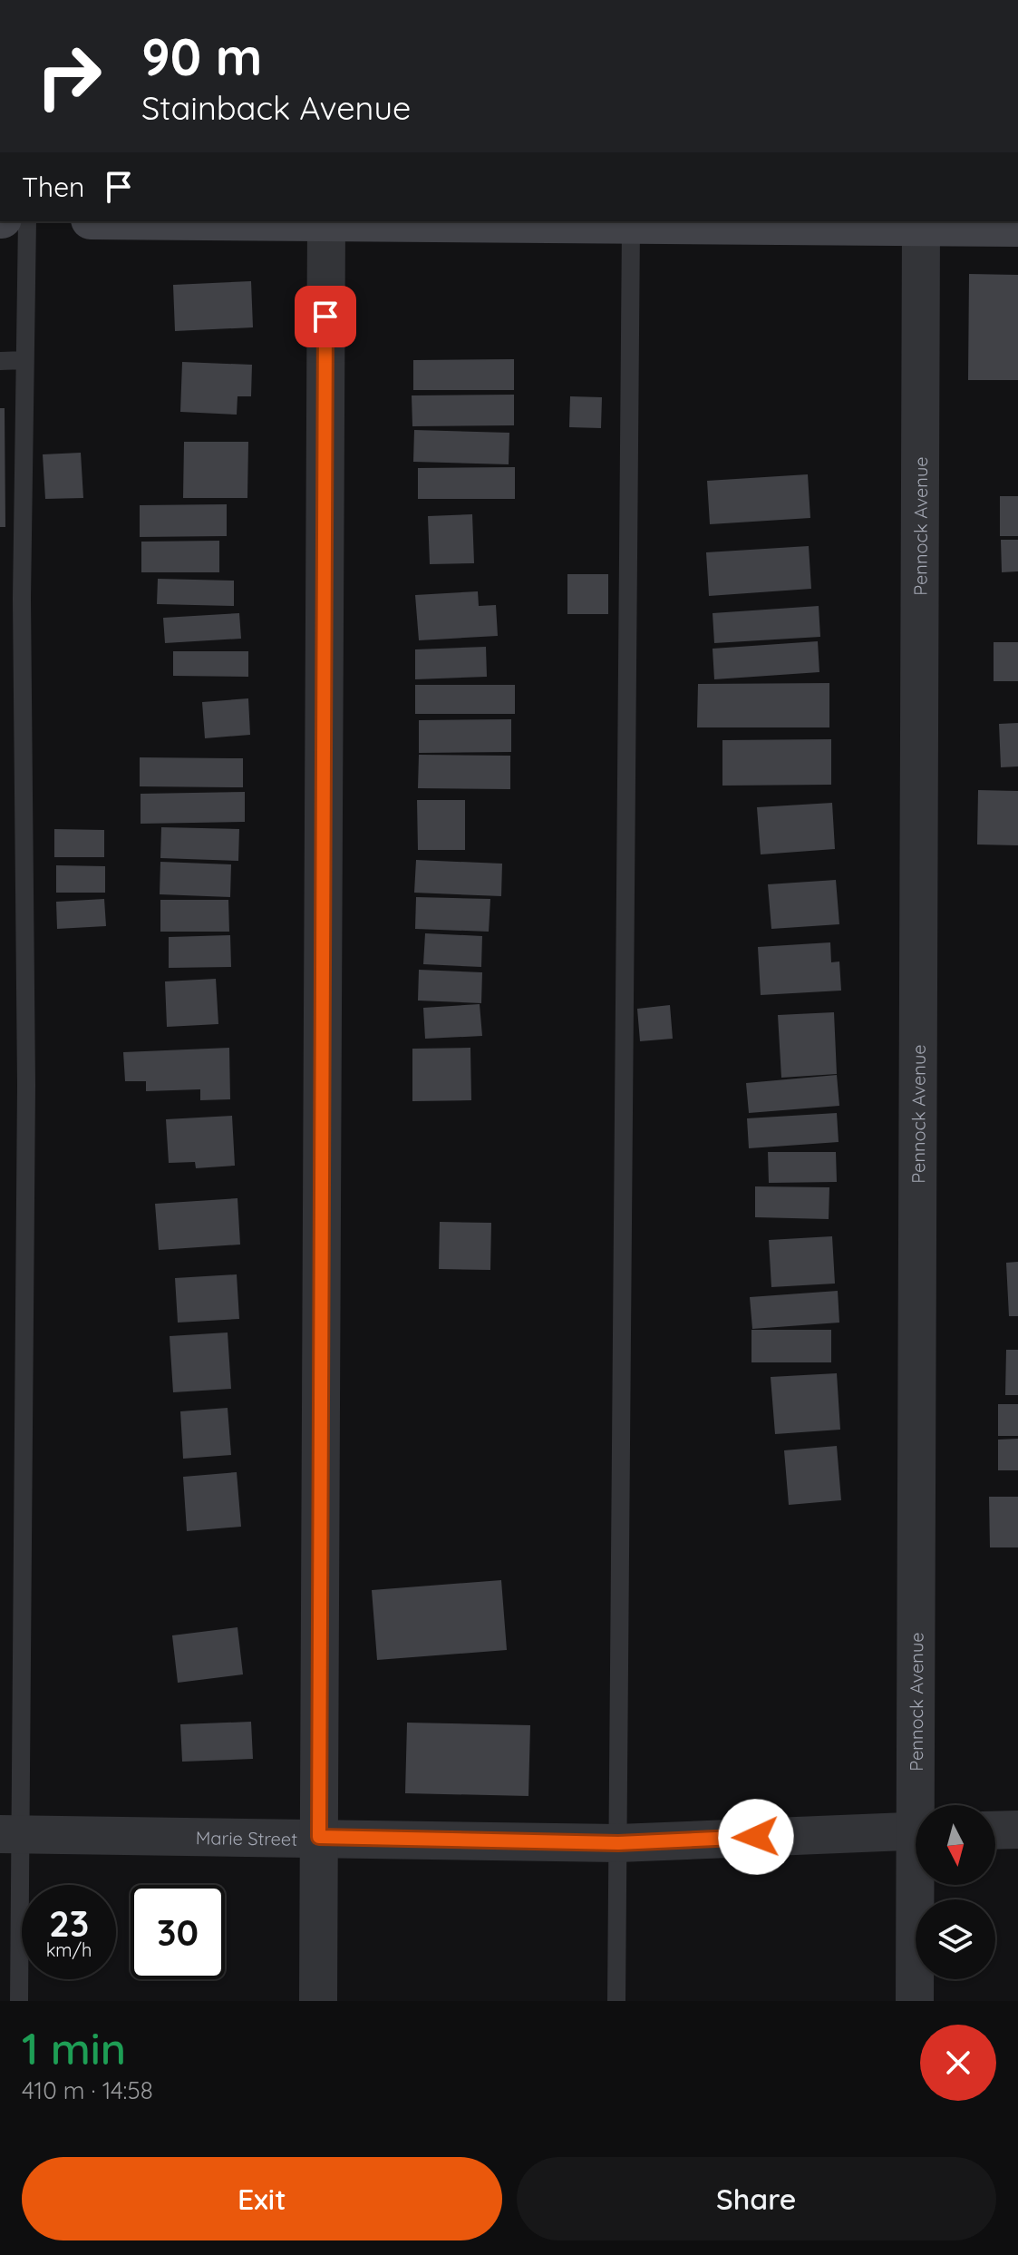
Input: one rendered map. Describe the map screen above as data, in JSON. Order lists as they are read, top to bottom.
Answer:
{
  "streets": {
    "street": ["Pennock Avenue", "Marie Street"]
  },
  "north": "bottom",
  "page": {
    "turn": ["90 m", "Stainback Avenue"],
    "then": "Then",
    "speed": "23 km/h",
    "limit": "30",
    "heading": ["1 min", "410 m · 14:58"],
    "buttons": ["Exit", "Share"]
  }
}
